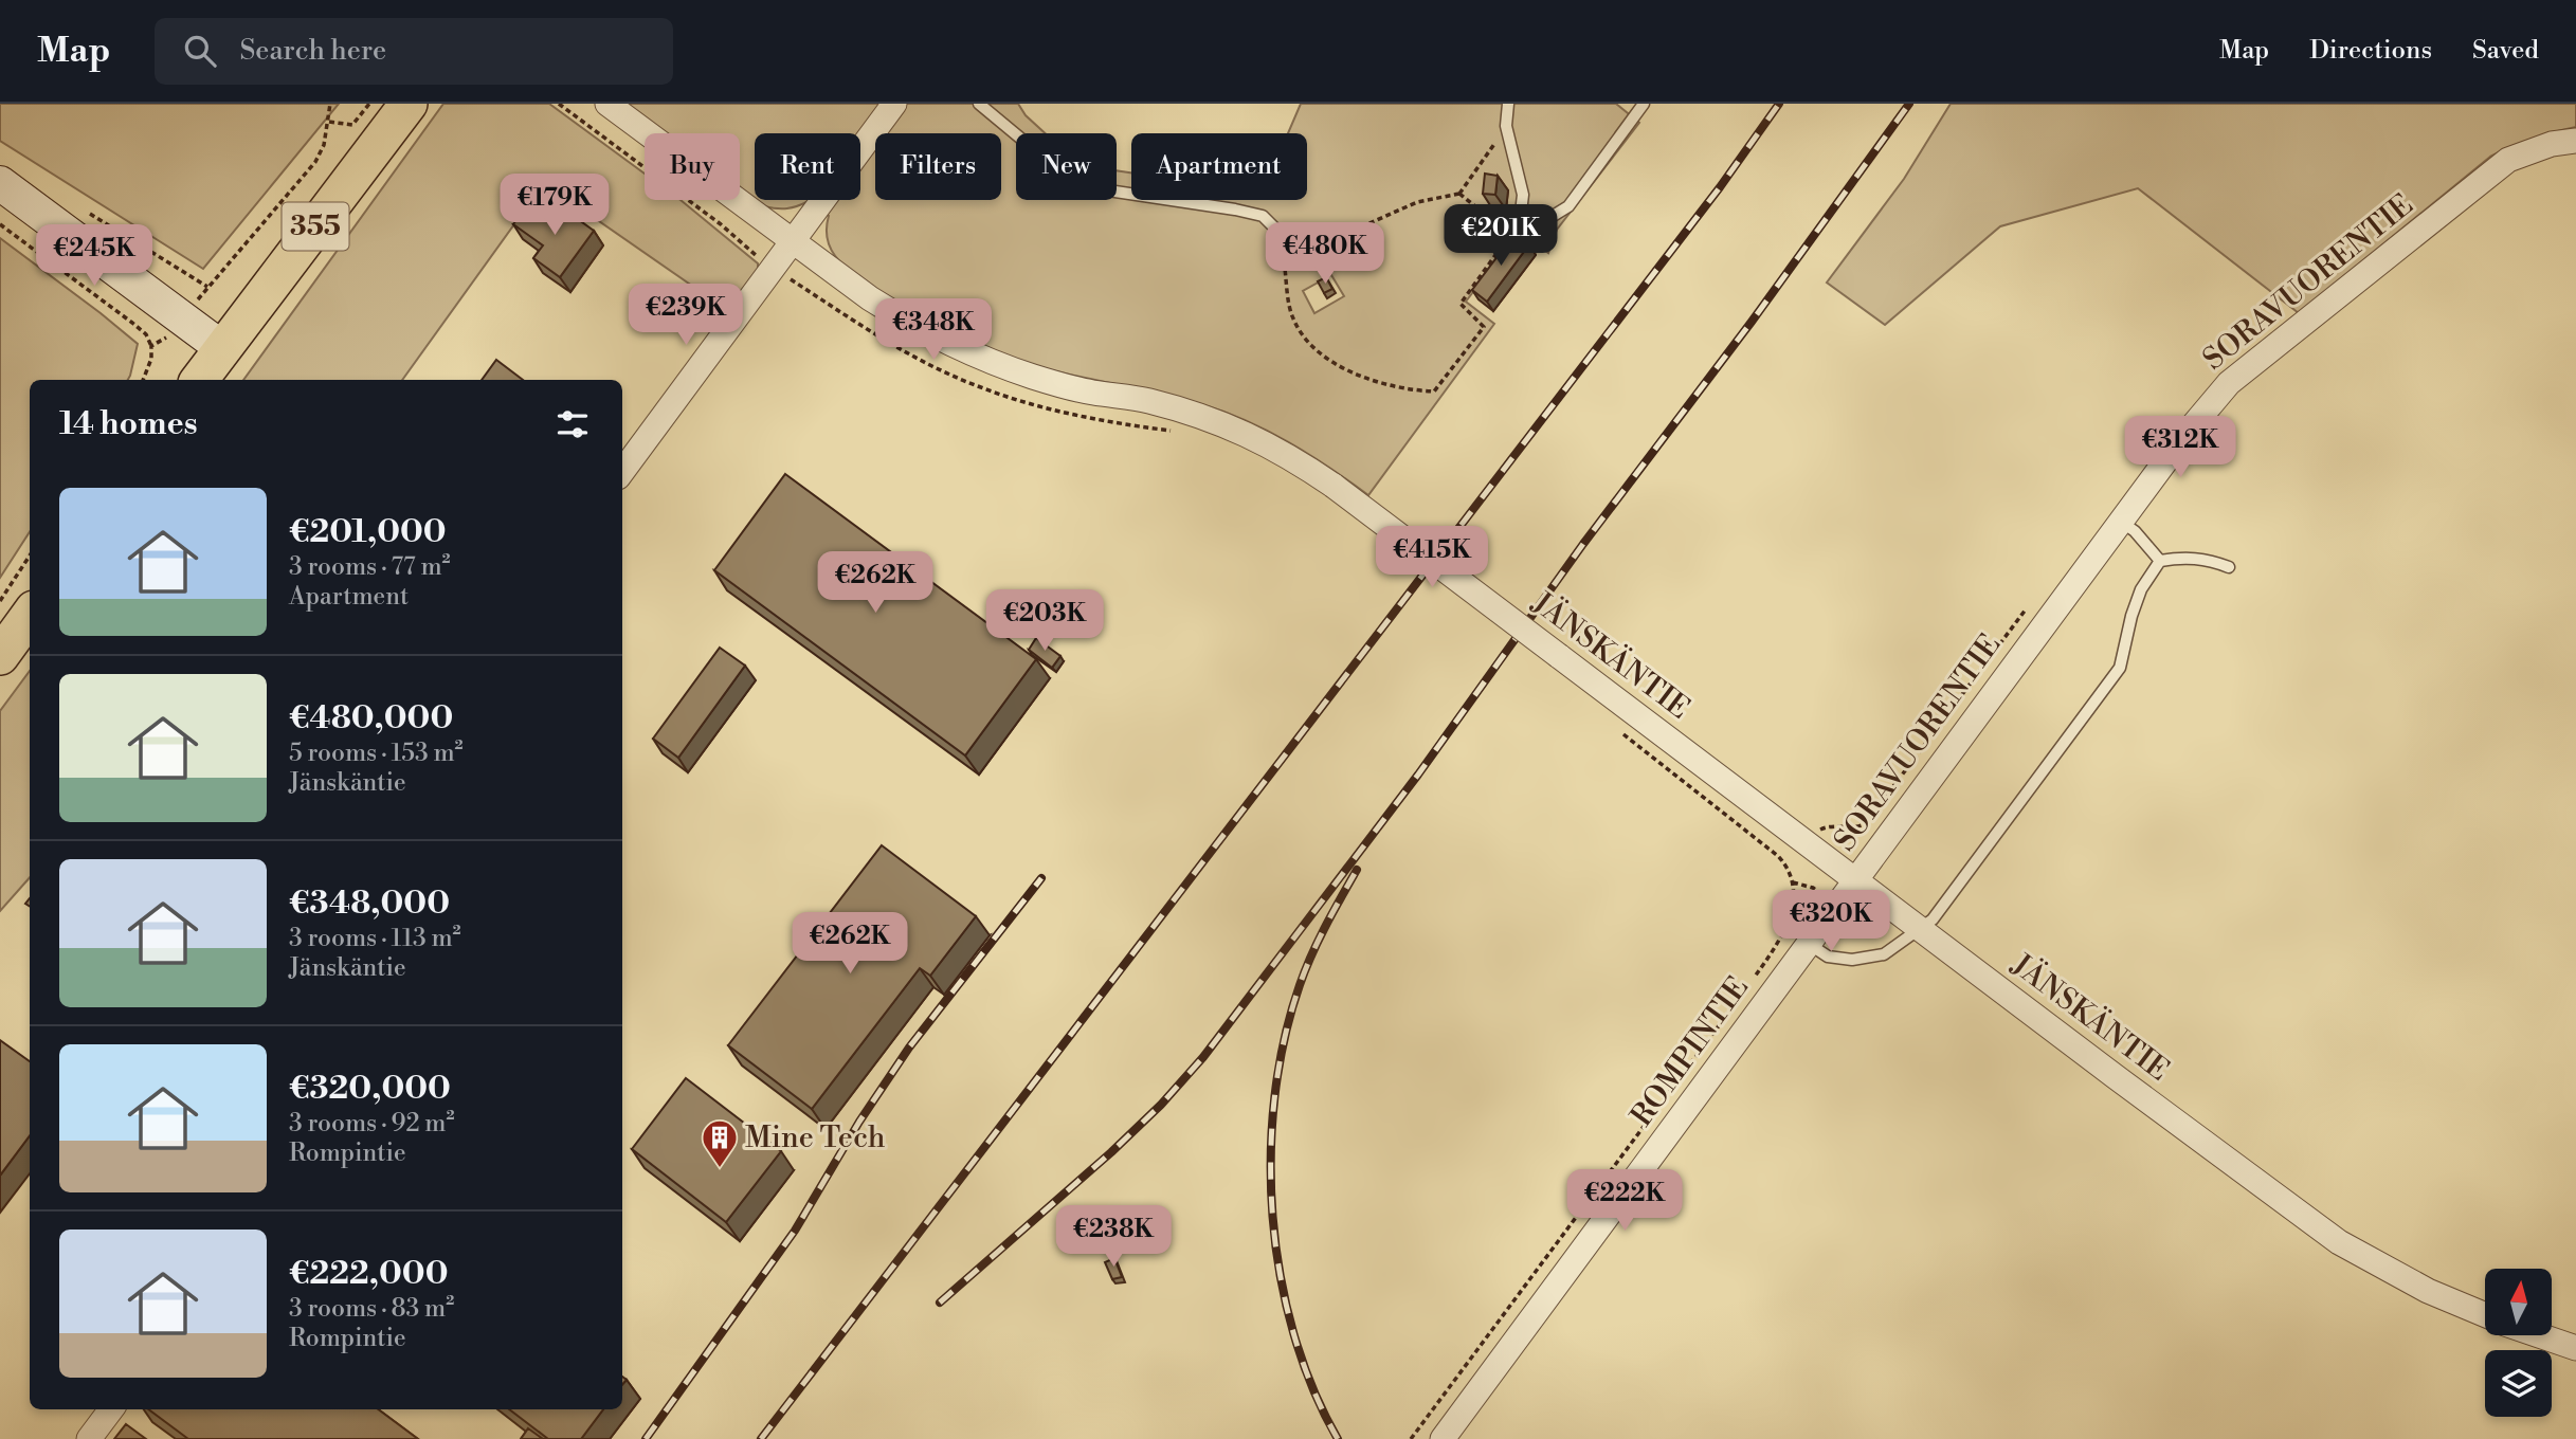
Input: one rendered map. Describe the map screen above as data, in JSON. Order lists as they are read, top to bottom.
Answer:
{
  "streets": {
    "main road": ["355"],
    "street": ["SORAVUORENTIE", "JÄNSKÄNTIE", "ROMPINTIE"]
  },
  "crossings": [
    ["SORAVUORENTIE", "JÄNSKÄNTIE"],
    ["SORAVUORENTIE", "ROMPINTIE"],
    ["JÄNSKÄNTIE", "ROMPINTIE"]
  ],
  "places": {
    "building": ["Mine Tech"]
  },
  "north": "top",
  "page": {
    "header": "Map",
    "search": "Search here",
    "nav": ["Map", "Directions", "Saved"],
    "chip": [
      "Buy",
      "Rent",
      "Filters",
      "New",
      "Apartment"
    ],
    "price": [
      "€179K",
      "€201K",
      "€480K",
      "€245K",
      "€239K",
      "€348K",
      "€312K",
      "€415K",
      "€262K",
      "€203K",
      "€320K",
      "€262K",
      "€222K",
      "€238K"
    ],
    "heading": "14 homes",
    "list": [
      {
        "name": "€201,000",
        "note": "3 rooms · 77 m² · Apartment"
      },
      {
        "name": "€480,000",
        "note": "5 rooms · 153 m² · Jänskäntie"
      },
      {
        "name": "€348,000",
        "note": "3 rooms · 113 m² · Jänskäntie"
      },
      {
        "name": "€320,000",
        "note": "3 rooms · 92 m² · Rompintie"
      },
      {
        "name": "€222,000",
        "note": "3 rooms · 83 m² · Rompintie"
      }
    ]
  }
}
